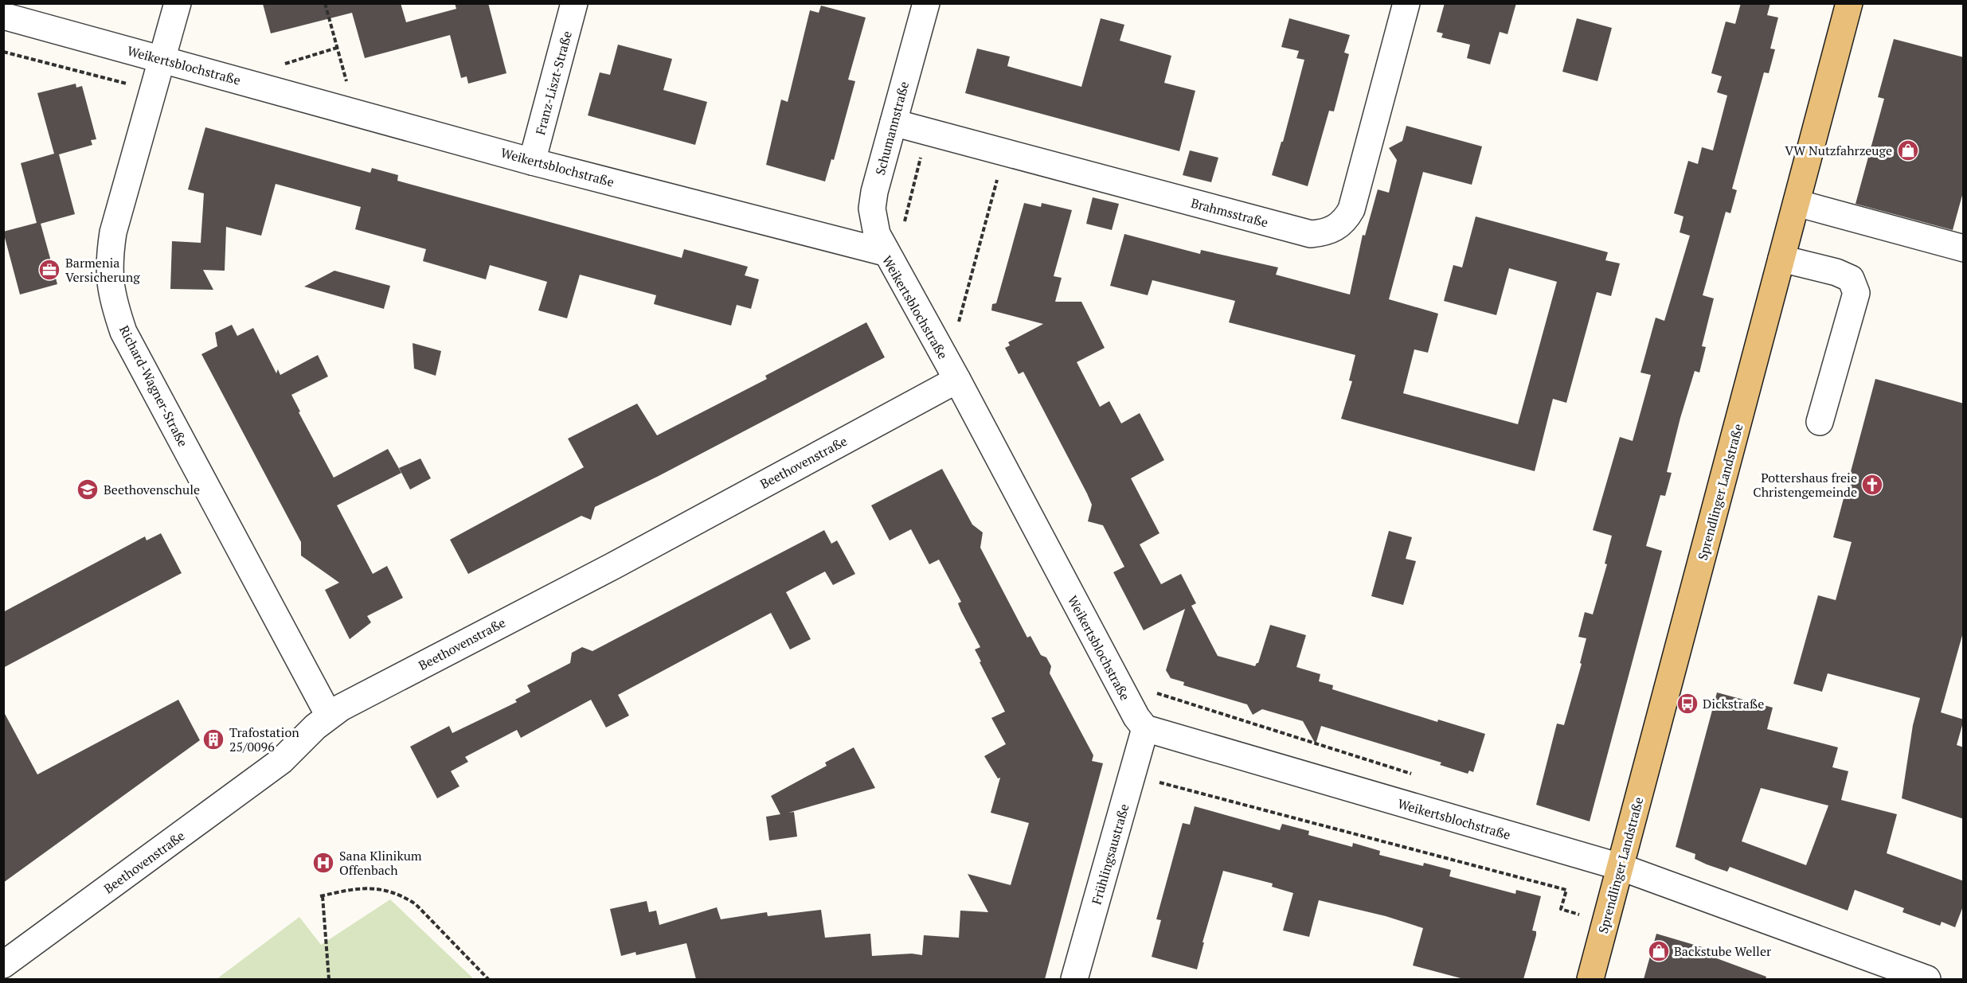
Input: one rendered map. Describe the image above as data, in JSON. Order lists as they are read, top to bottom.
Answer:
{
  "streets": {
    "main road": ["Sprendlinger Landstraße"],
    "street": [
      "Weikertsblochstraße",
      "Franz-Liszt-Straße",
      "Schumannstraße",
      "Brahmsstraße",
      "Richard-Wagner-Straße",
      "Beethovenstraße",
      "Frühlingsaustraße"
    ]
  },
  "crossings": [
    ["Weikertsblochstraße", "Franz-Liszt-Straße"],
    ["Weikertsblochstraße", "Schumannstraße"],
    ["Weikertsblochstraße", "Richard-Wagner-Straße"],
    ["Weikertsblochstraße", "Beethovenstraße"],
    ["Weikertsblochstraße", "Sprendlinger Landstraße"],
    ["Weikertsblochstraße", "Frühlingsaustraße"],
    ["Schumannstraße", "Brahmsstraße"],
    ["Richard-Wagner-Straße", "Beethovenstraße"]
  ],
  "places": {
    "shop": ["VW Nutzfahrzeuge", "Backstube Weller"],
    "office": ["Barmenia Versicherung"],
    "church": ["Pottershaus freie Christengemeinde"],
    "school or university": ["Beethovenschule"],
    "bus stop": ["Dickstraße"],
    "building": ["Trafostation 25/0096"],
    "hospital": ["Sana Klinikum Offenbach"]
  }
}
